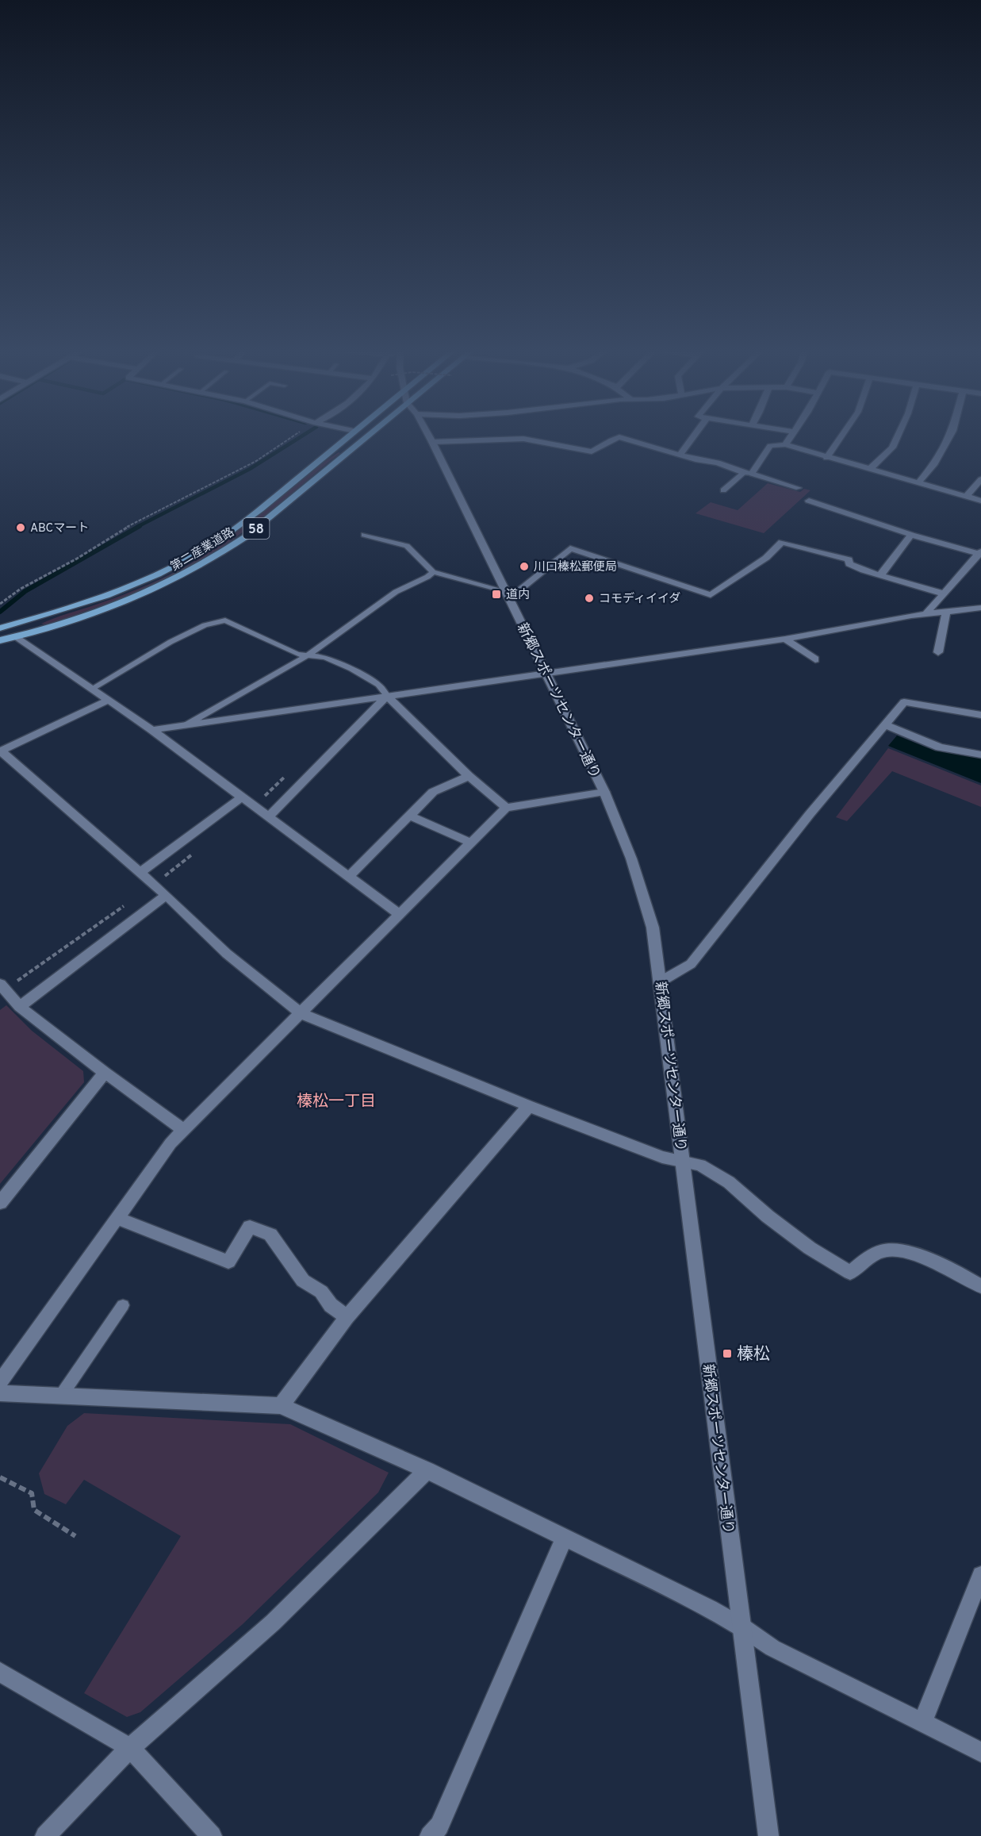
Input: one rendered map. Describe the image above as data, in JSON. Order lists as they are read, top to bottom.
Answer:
{
  "streets": {
    "main road": ["58", "第二産業道路"],
    "street": ["新郷スポーツセンター通り"]
  },
  "districts": ["榛松一丁目"],
  "places": {
    "other": ["ABCマート", "川口榛松郵便局", "コモディイイダ"],
    "transit": ["道内", "榛松"]
  }
}
